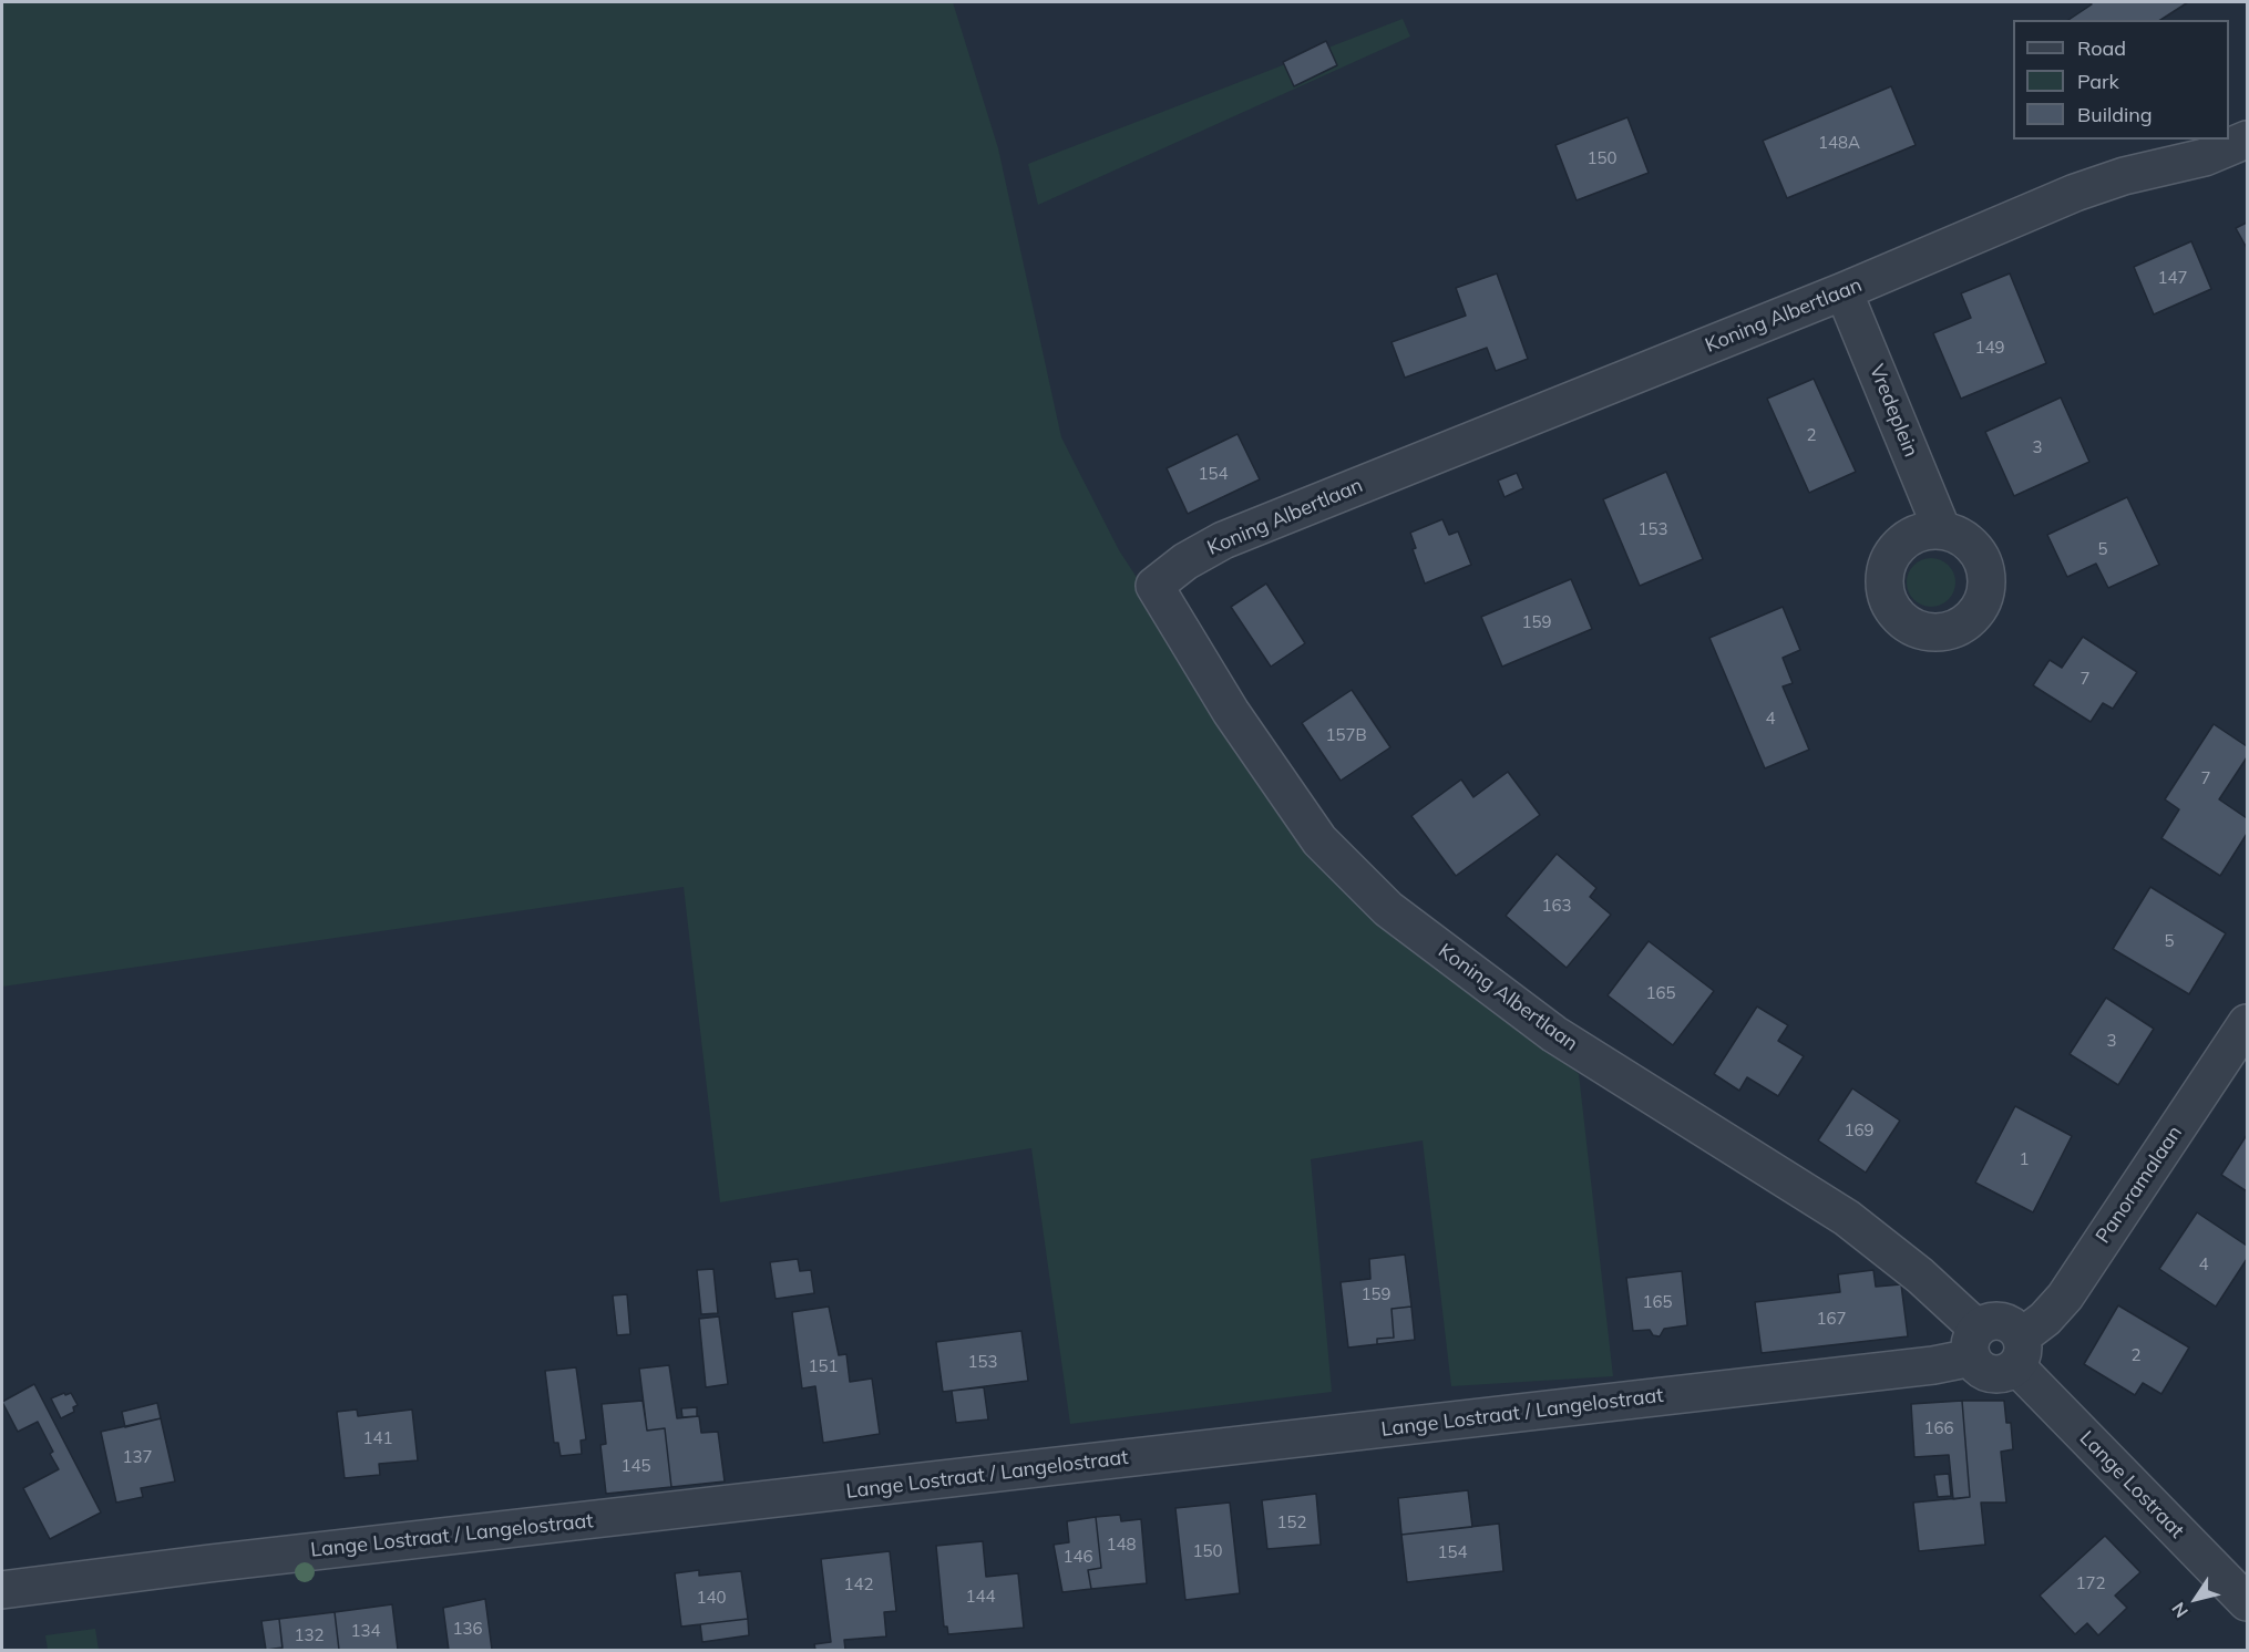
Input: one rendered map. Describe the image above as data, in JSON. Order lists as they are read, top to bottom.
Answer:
{
  "streets": {
    "street": [
      "Koning Albertlaan",
      "Vredeplein",
      "Panoramalaan",
      "Lange Lostraat / Langelostraat",
      "Lange Lostraat"
    ]
  },
  "crossings": [
    ["Koning Albertlaan", "Vredeplein"],
    ["Koning Albertlaan", "Lange Lostraat / Langelostraat"],
    ["Panoramalaan", "Lange Lostraat / Langelostraat"],
    ["Panoramalaan", "Lange Lostraat"],
    ["Lange Lostraat / Langelostraat", "Lange Lostraat"]
  ],
  "house_numbers": [
    "148A",
    "150",
    "147",
    "149",
    "2",
    "3",
    "154",
    "153",
    "5",
    "159",
    "7",
    "4",
    "157B",
    "7",
    "163",
    "5",
    "165",
    "3",
    "169",
    "1",
    "4",
    "159",
    "165",
    "167",
    "2",
    "153",
    "151",
    "166",
    "141",
    "137",
    "145",
    "152",
    "148",
    "150",
    "154",
    "146",
    "172",
    "142",
    "144",
    "140",
    "136",
    "134",
    "132"
  ],
  "legend": ["Road", "Park", "Building"],
  "north": "bottom left"
}
